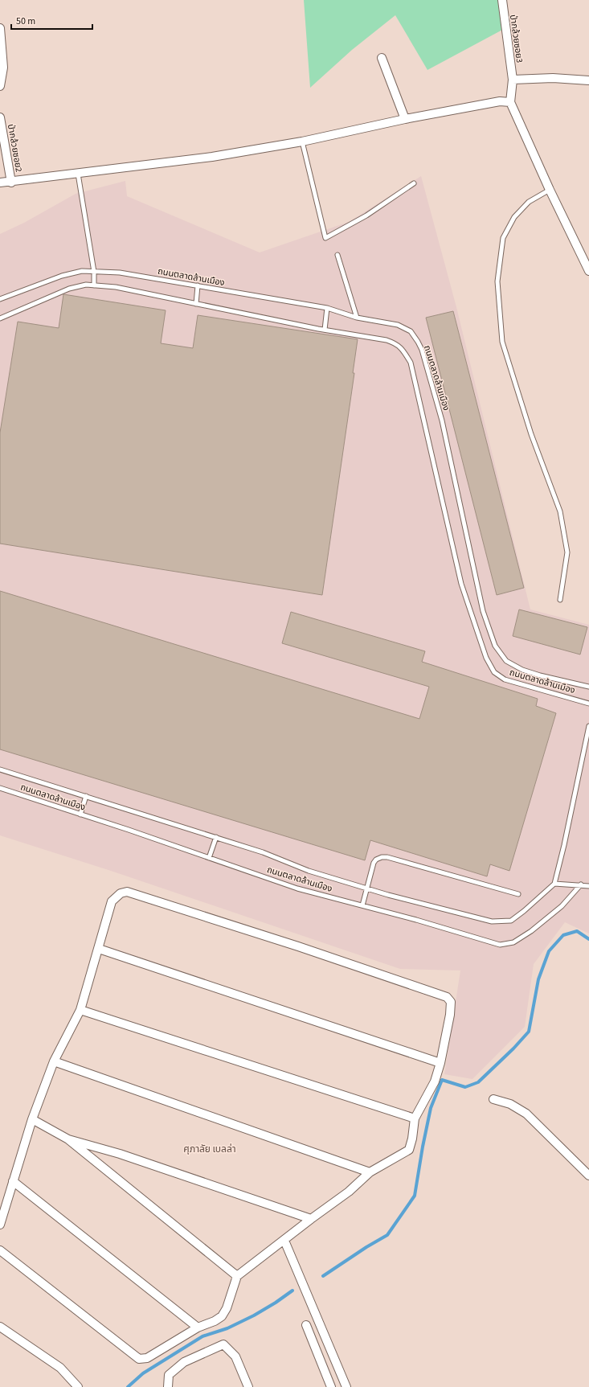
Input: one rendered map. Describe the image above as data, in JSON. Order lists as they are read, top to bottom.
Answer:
{
  "streets": {
    "street": ["ป่ากล้วยซอย3", "ป่ากล้วยซอย2"],
    "lane": ["ถนนตลาดล้านเมือง"]
  },
  "districts": ["ศุภาลัย เบลล่า"],
  "scale_bar": "50 m"
}
